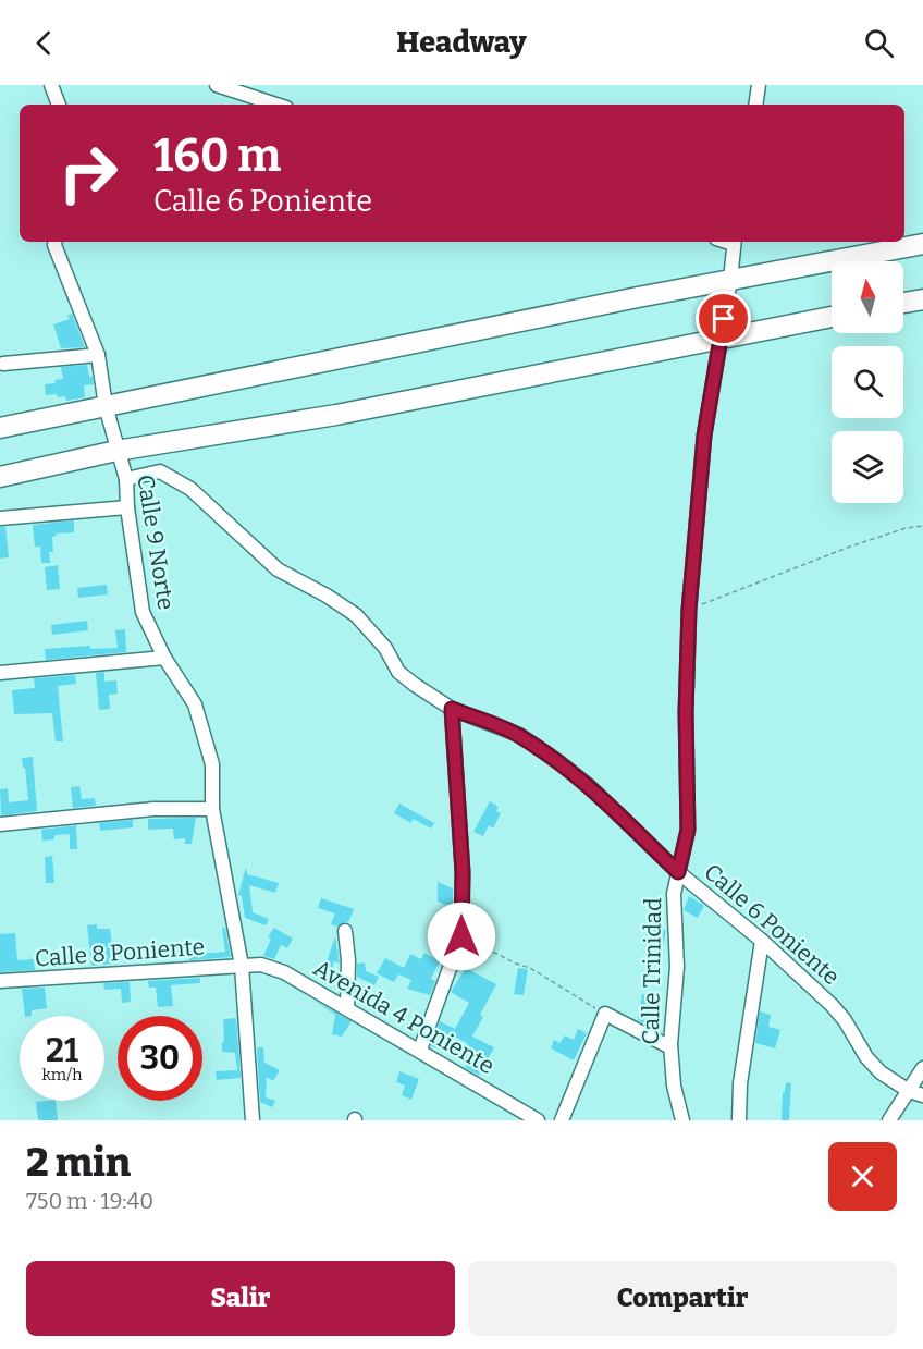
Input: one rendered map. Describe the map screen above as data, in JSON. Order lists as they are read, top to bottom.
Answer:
{
  "streets": {
    "street": [
      "Calle 9 Norte",
      "Calle 6 Poniente",
      "Calle 8 Poniente",
      "Calle Trinidad",
      "Avenida 4 Poniente"
    ]
  },
  "crossings": [
    ["Calle 9 Norte", "Calle 6 Poniente"],
    ["Calle 9 Norte", "Calle 8 Poniente"],
    ["Calle 9 Norte", "Avenida 4 Poniente"],
    ["Calle 6 Poniente", "Calle Trinidad"],
    ["Calle 8 Poniente", "Avenida 4 Poniente"]
  ],
  "north": "top",
  "page": {
    "header": "Headway",
    "turn": ["160 m", "Calle 6 Poniente"],
    "speed": "21 km/h",
    "limit": "30",
    "heading": ["2 min", "750 m · 19:40"],
    "buttons": ["Salir", "Compartir"]
  }
}
